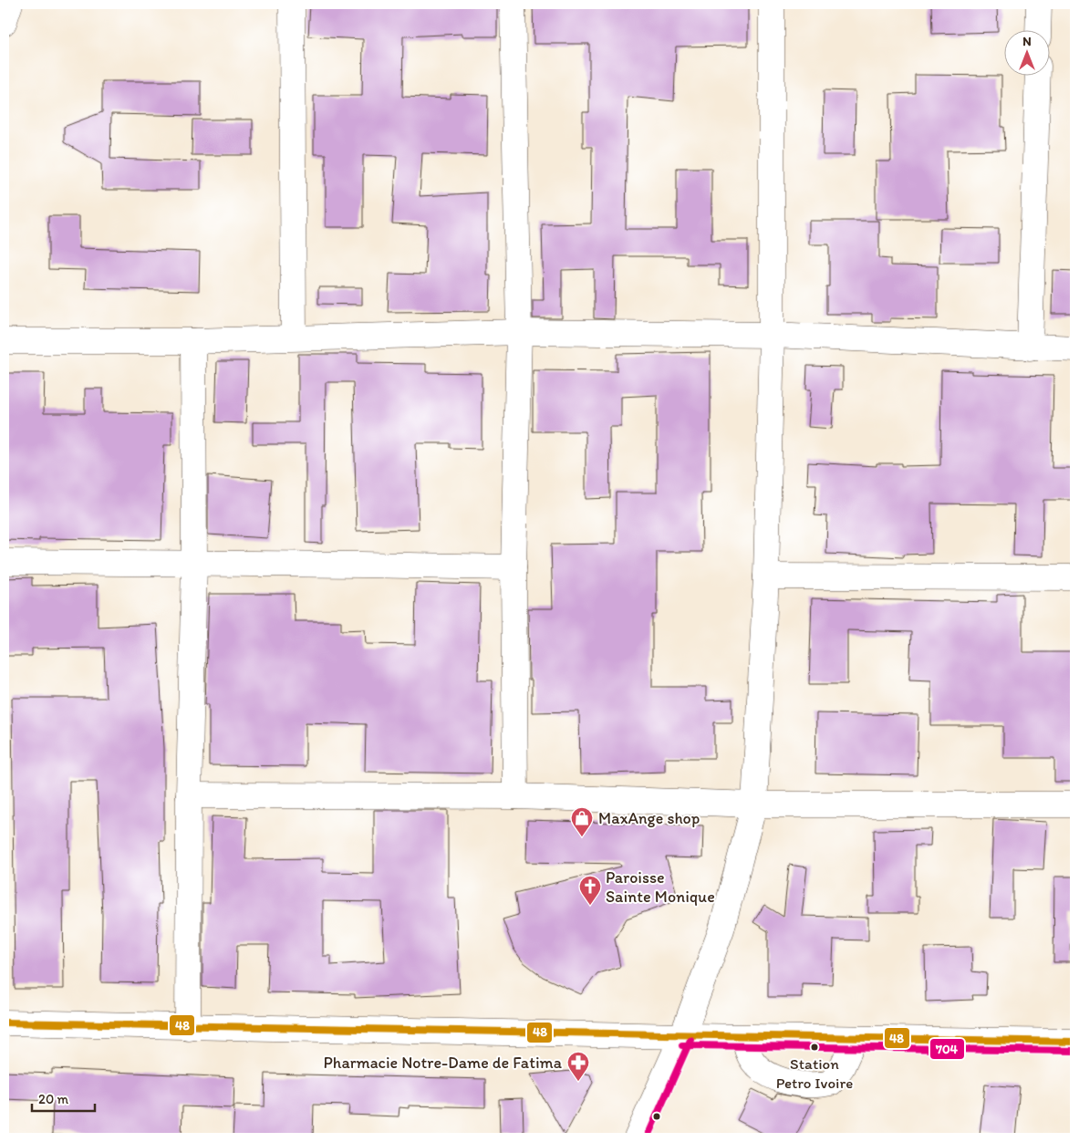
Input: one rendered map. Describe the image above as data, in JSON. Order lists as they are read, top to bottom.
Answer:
{
  "places": {
    "shop": ["MaxAnge shop"],
    "church": ["Paroisse Sainte Monique"],
    "other": ["Station Petro Ivoire"],
    "pharmacy": ["Pharmacie Notre-Dame de Fatima"]
  },
  "lines": ["transit line 48", "transit line 704"],
  "scale_bar": "20 m",
  "north": "top"
}
